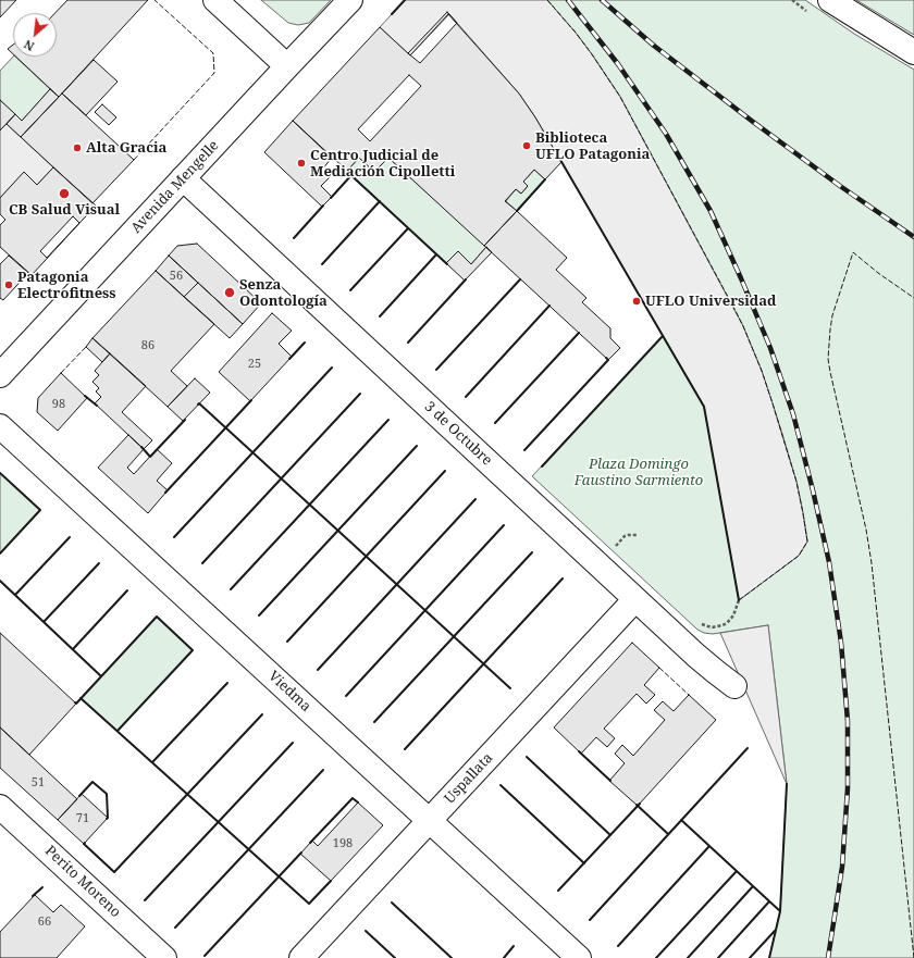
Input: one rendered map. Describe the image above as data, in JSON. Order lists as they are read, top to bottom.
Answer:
{
  "streets": {
    "street": [
      "Avenida Mengelle",
      "3 de Octubre",
      "Viedma",
      "Uspallata",
      "Perito Moreno"
    ]
  },
  "crossings": [
    ["Avenida Mengelle", "3 de Octubre"],
    ["3 de Octubre", "Uspallata"],
    ["Viedma", "Uspallata"]
  ],
  "parks": ["Plaza Domingo Faustino Sarmiento"],
  "places": [
    "Biblioteca UFLO Patagonia",
    "Alta Gracia",
    "Centro Judicial de Mediación Cipolletti",
    "CB Salud Visual",
    "Patagonia Electrofitness",
    "Senza Odontología",
    "UFLO Universidad"
  ],
  "house_numbers": [
    "56",
    "86",
    "25",
    "98",
    "51",
    "71",
    "198",
    "66"
  ],
  "north": "bottom left"
}
